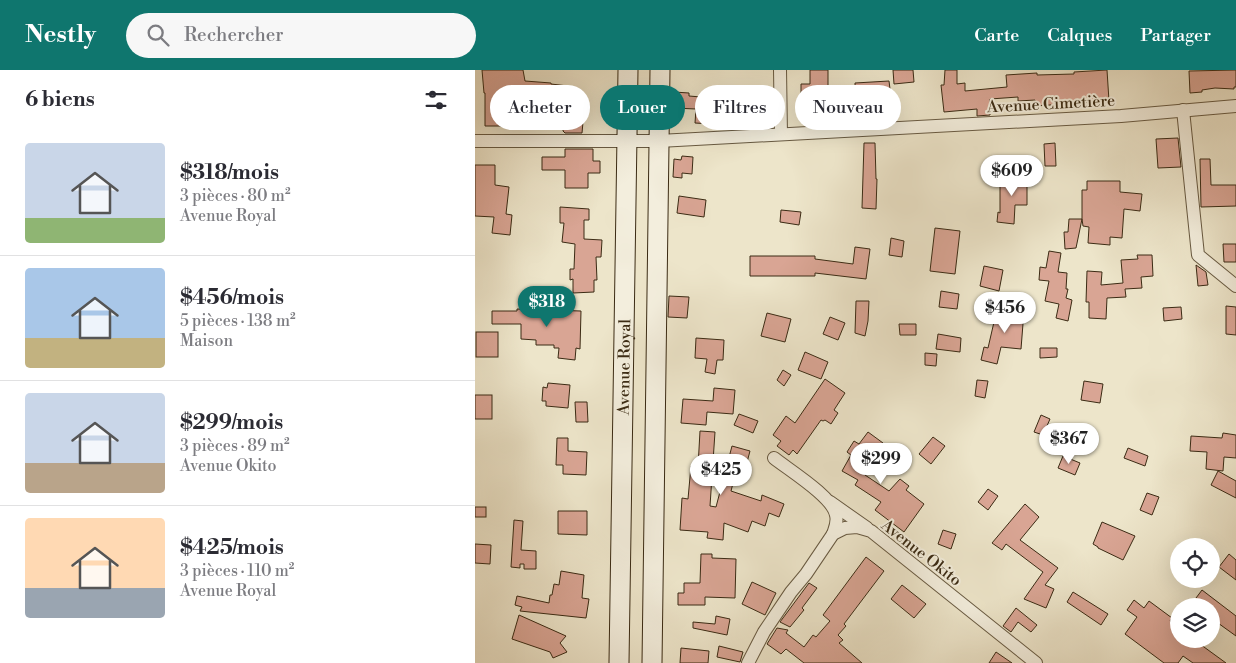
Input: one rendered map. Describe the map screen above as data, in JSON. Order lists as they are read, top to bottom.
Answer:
{
  "streets": {
    "street": ["Avenue Cimetière", "Avenue Royal", "Avenue Okito"]
  },
  "crossings": [
    ["Avenue Cimetière", "Avenue Royal"]
  ],
  "page": {
    "header": "Nestly",
    "search": "Rechercher",
    "nav": ["Carte", "Calques", "Partager"],
    "heading": "6 biens",
    "chip": [
      "Acheter",
      "Louer",
      "Filtres",
      "Nouveau"
    ],
    "list": [
      {
        "name": "$318/mois",
        "note": "3 pièces · 80 m² · Avenue Royal"
      },
      {
        "name": "$456/mois",
        "note": "5 pièces · 138 m² · Maison"
      },
      {
        "name": "$299/mois",
        "note": "3 pièces · 89 m² · Avenue Okito"
      },
      {
        "name": "$425/mois",
        "note": "3 pièces · 110 m² · Avenue Royal"
      }
    ],
    "price": [
      "$609",
      "$318",
      "$456",
      "$367",
      "$299",
      "$425"
    ]
  }
}
